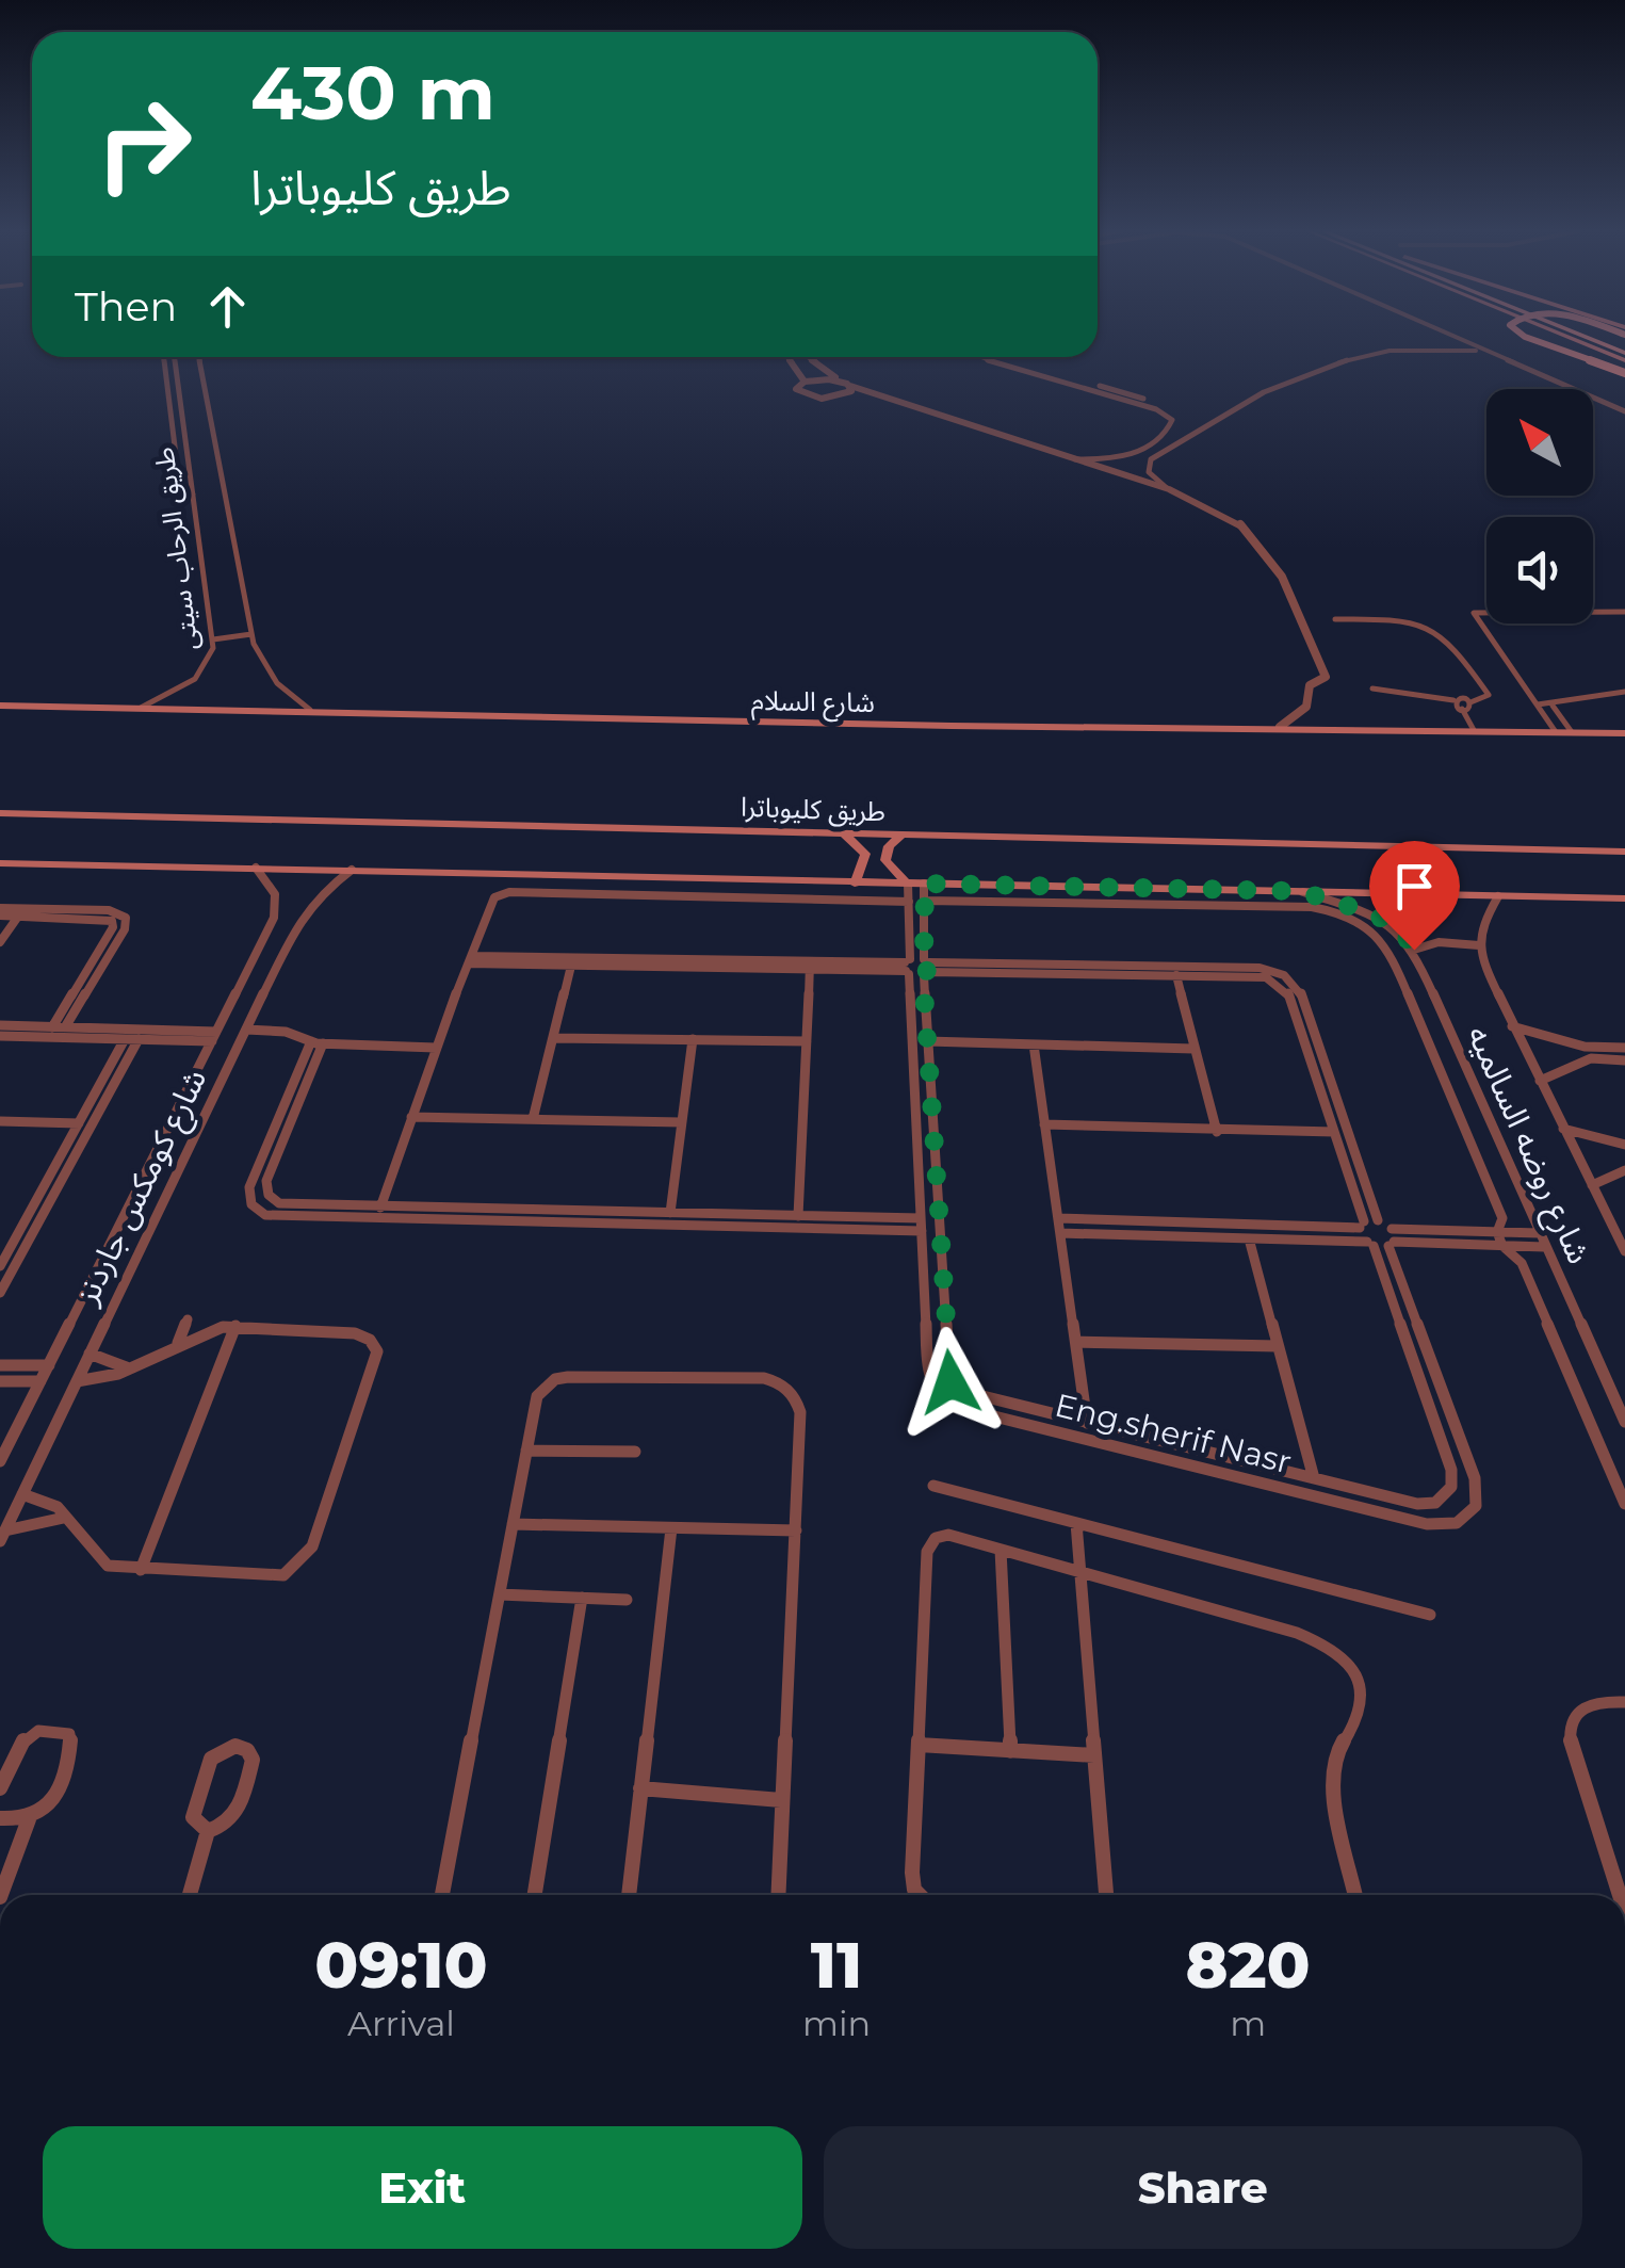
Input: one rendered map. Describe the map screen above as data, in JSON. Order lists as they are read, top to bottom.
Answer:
{
  "streets": {
    "main road": ["شارع السلام", "طريق كليوباترا"],
    "street": [
      "طريق الرحاب سيتى",
      "شارع روضه السالميه",
      "شارع كومكس جاردنز",
      "Eng.sherif Nasr"
    ]
  },
  "crossings": [
    ["طريق الرحاب سيتى", "شارع السلام"]
  ],
  "north": "top left",
  "page": {
    "turn": ["430 m", "طريق كليوباترا"],
    "then": "Then",
    "eta": [
      "09:10",
      "Arrival",
      "11",
      "min",
      "820",
      "m"
    ],
    "buttons": ["Exit", "Share"]
  }
}
